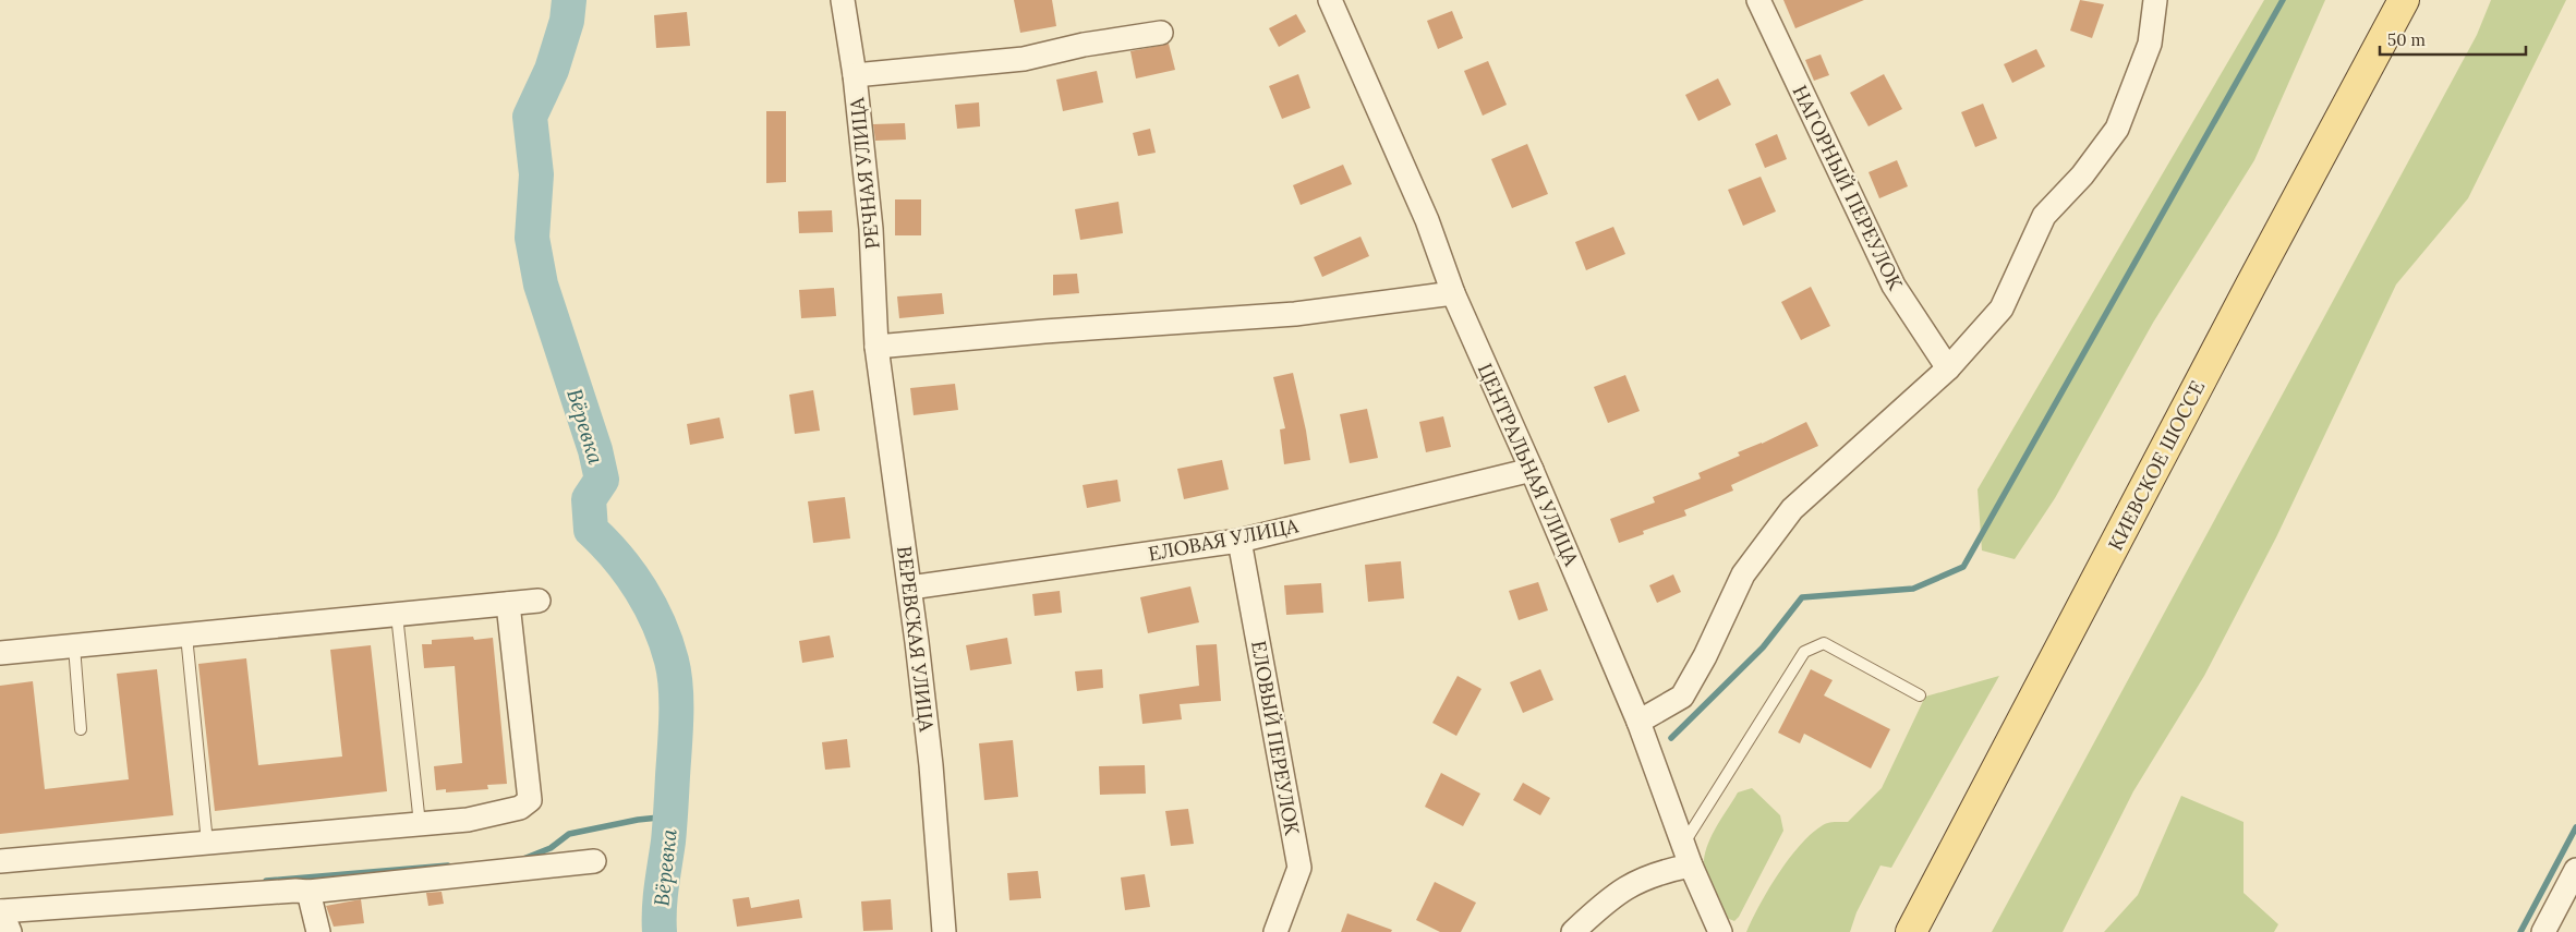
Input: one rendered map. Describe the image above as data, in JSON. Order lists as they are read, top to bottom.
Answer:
{
  "streets": {
    "main road": ["КИЕВСКОЕ ШОССЕ"],
    "street": [
      "РЕЧНАЯ УЛИЦА",
      "НАГОРНЫЙ ПЕРЕУЛОК",
      "ЦЕНТРАЛЬНАЯ УЛИЦА",
      "ЕЛОВАЯ УЛИЦА",
      "ВЕРЕВСКАЯ УЛИЦА",
      "ЕЛОВЫЙ ПЕРЕУЛОК"
    ]
  },
  "crossings": [
    ["РЕЧНАЯ УЛИЦА", "ВЕРЕВСКАЯ УЛИЦА"],
    ["ЦЕНТРАЛЬНАЯ УЛИЦА", "ЕЛОВАЯ УЛИЦА"],
    ["ЕЛОВАЯ УЛИЦА", "ВЕРЕВСКАЯ УЛИЦА"],
    ["ЕЛОВАЯ УЛИЦА", "ЕЛОВЫЙ ПЕРЕУЛОК"]
  ],
  "water": ["Вёревка"],
  "scale_bar": "50 m"
}
